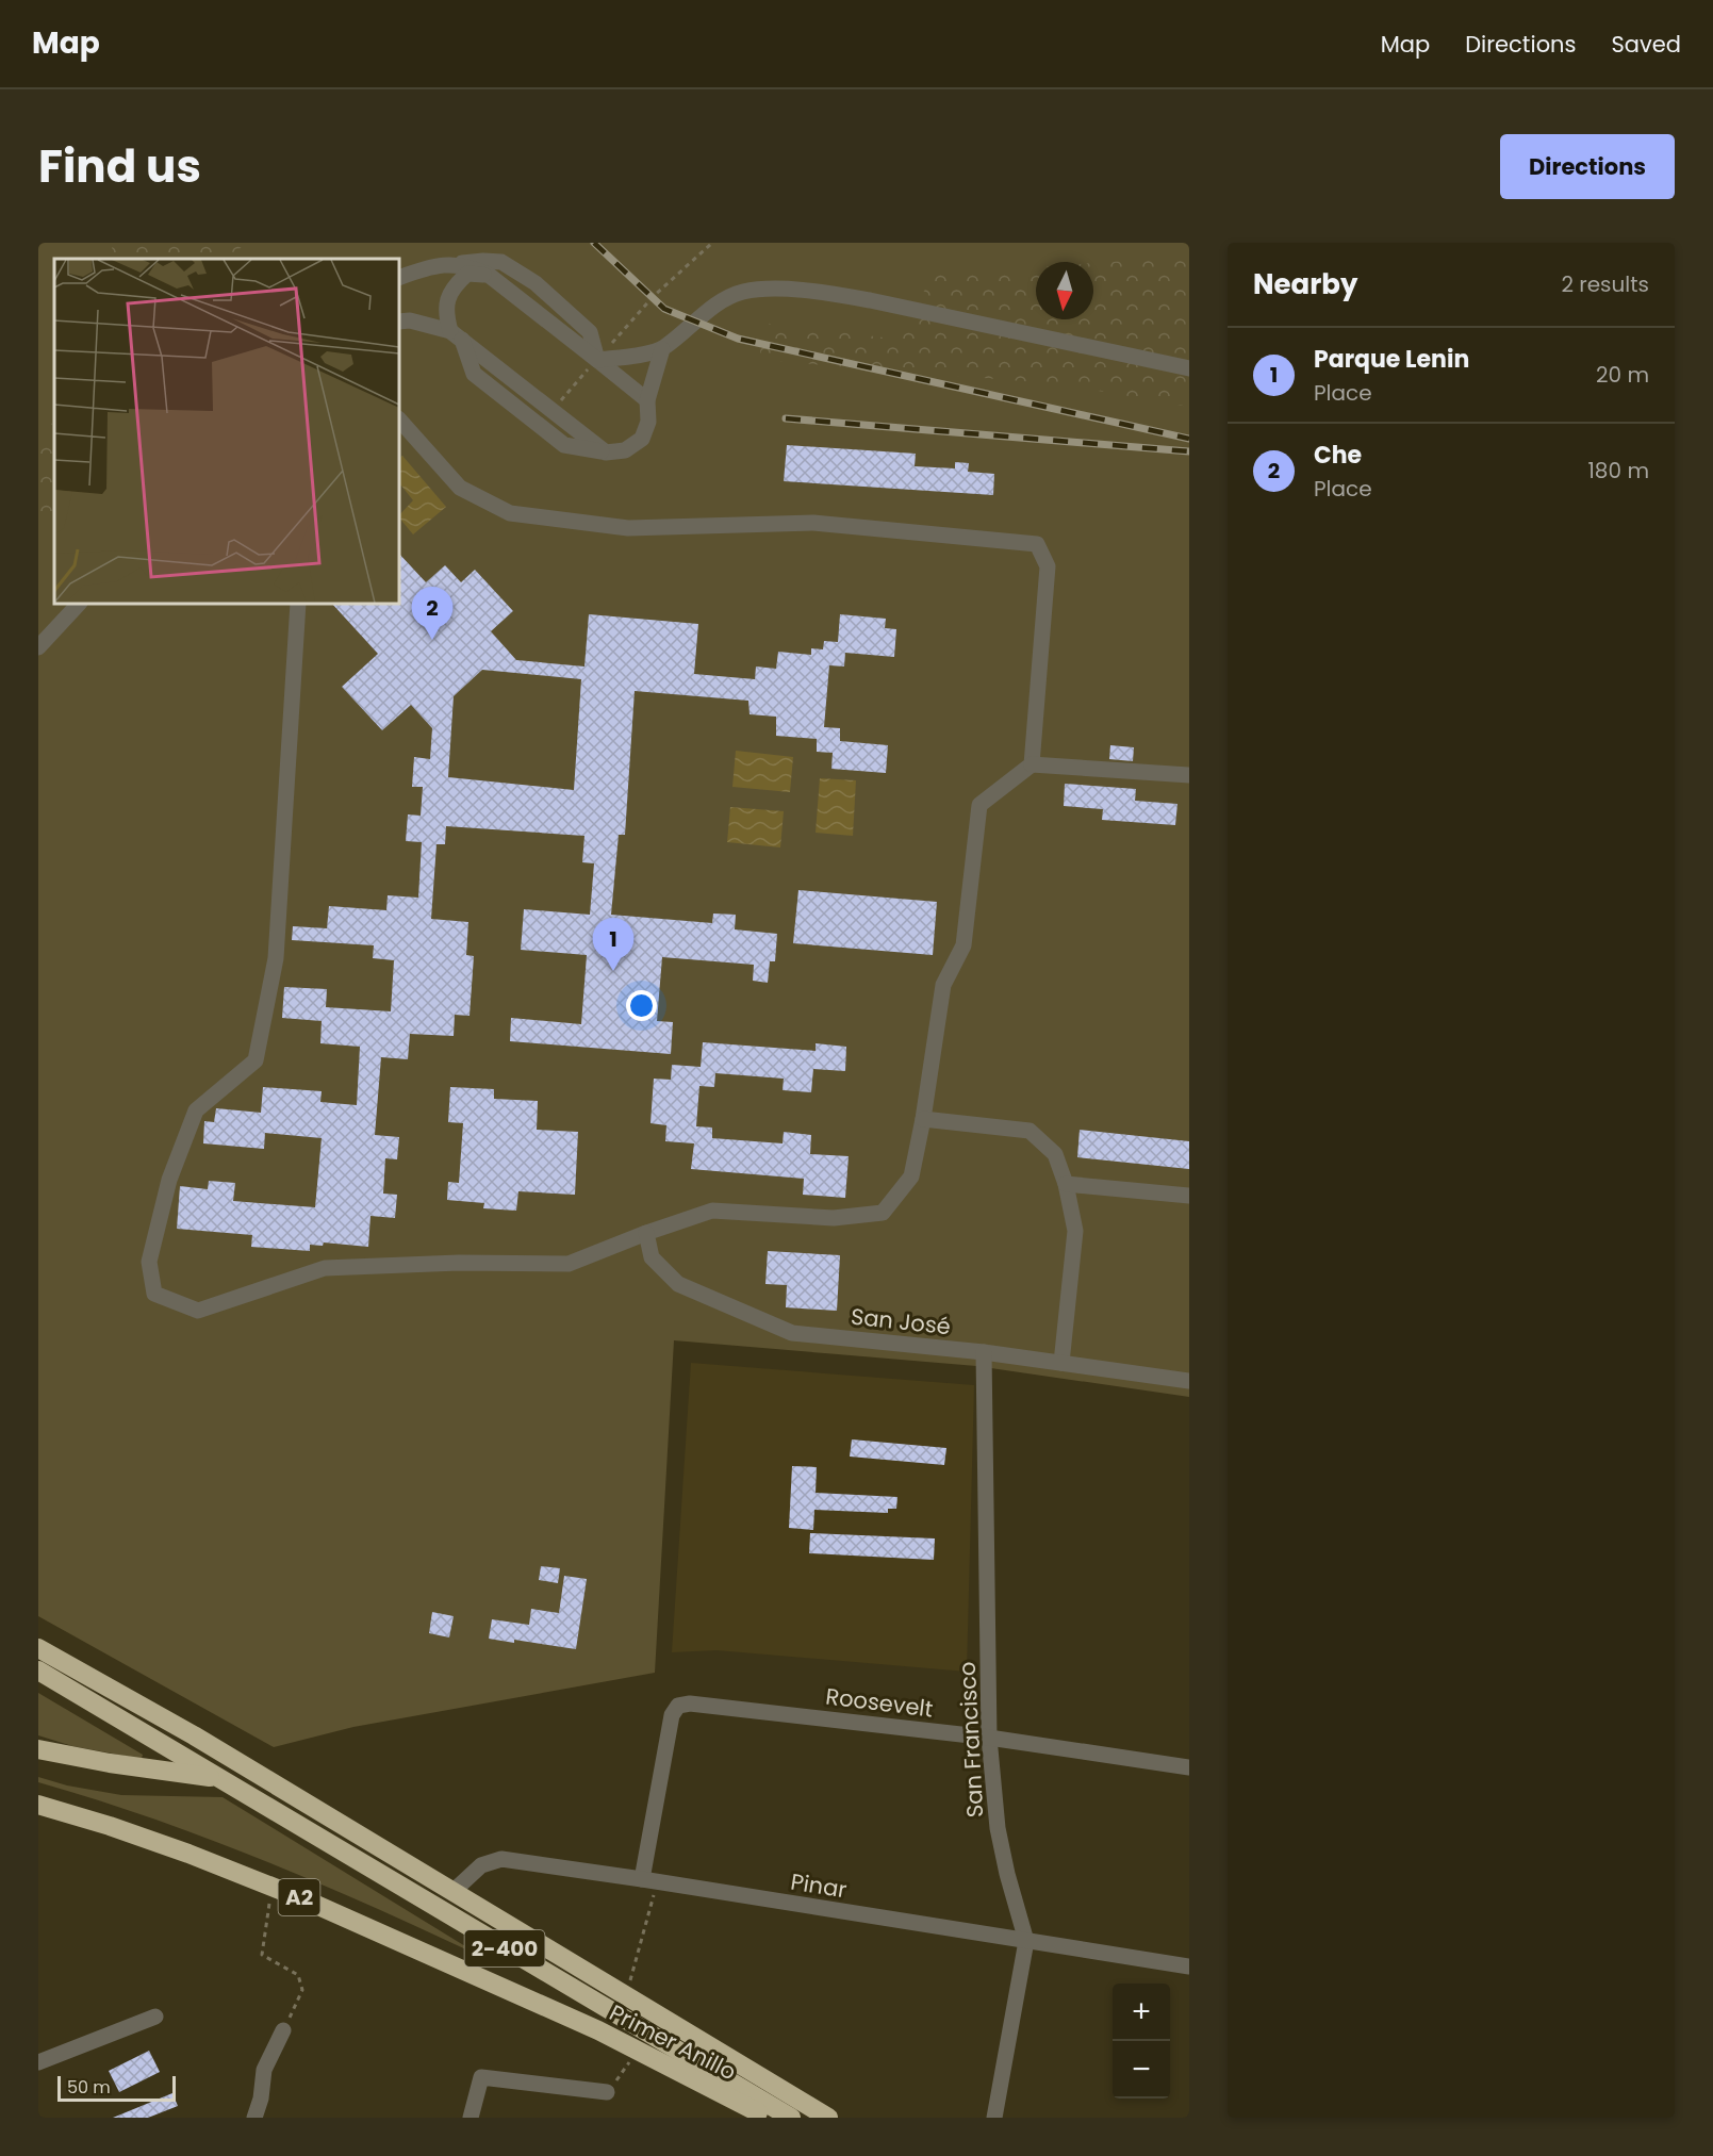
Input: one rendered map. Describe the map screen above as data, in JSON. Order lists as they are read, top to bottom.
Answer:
{
  "streets": {
    "highway": ["A2", "2-400", "Primer Anillo"],
    "street": [
      "San José",
      "Roosevelt",
      "San Francisco",
      "Pinar"
    ]
  },
  "crossings": [
    ["San José", "San Francisco"],
    ["Roosevelt", "San Francisco"],
    ["Roosevelt", "Pinar"],
    ["San Francisco", "Pinar"],
    ["A2", "Primer Anillo"]
  ],
  "scale_bar": "50 m",
  "north": "bottom",
  "page": {
    "header": "Map",
    "nav": ["Map", "Directions", "Saved"],
    "title": "Find us",
    "buttons": "Directions",
    "heading": ["Nearby", "2 results"],
    "list": [
      {
        "mark": "1",
        "name": "Parque Lenin",
        "note": "Place",
        "value": "20 m"
      },
      {
        "mark": "2",
        "name": "Che",
        "note": "Place",
        "value": "180 m"
      }
    ],
    "pins": ["2", "1"],
    "map_buttons": ["+", "−"],
    "scale": "50 m"
  }
}
